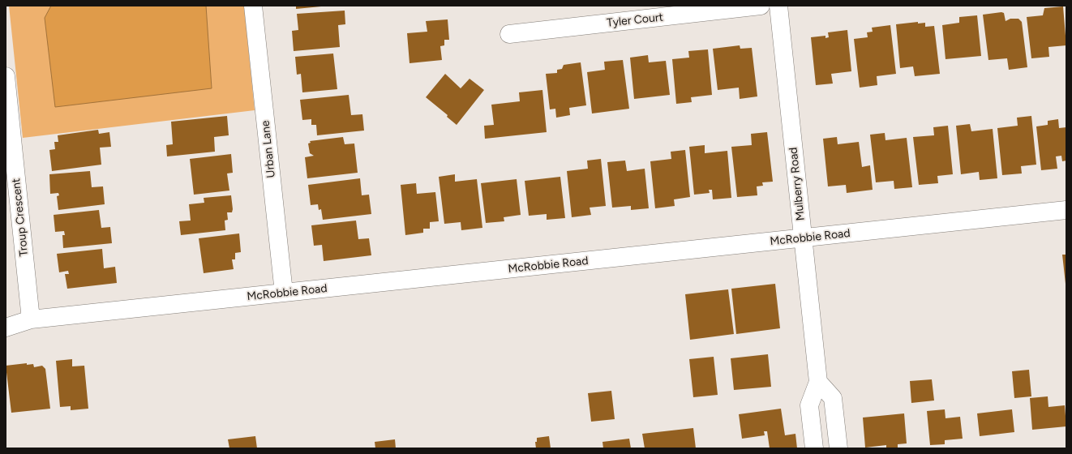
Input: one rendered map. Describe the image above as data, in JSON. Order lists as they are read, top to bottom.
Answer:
{
  "streets": {
    "street": [
      "Tyler Court",
      "Urban Lane",
      "Mulberry Road",
      "Troup Crescent",
      "McRobbie Road"
    ]
  },
  "crossings": [
    ["Urban Lane", "McRobbie Road"],
    ["Mulberry Road", "McRobbie Road"],
    ["Troup Crescent", "McRobbie Road"]
  ]
}
